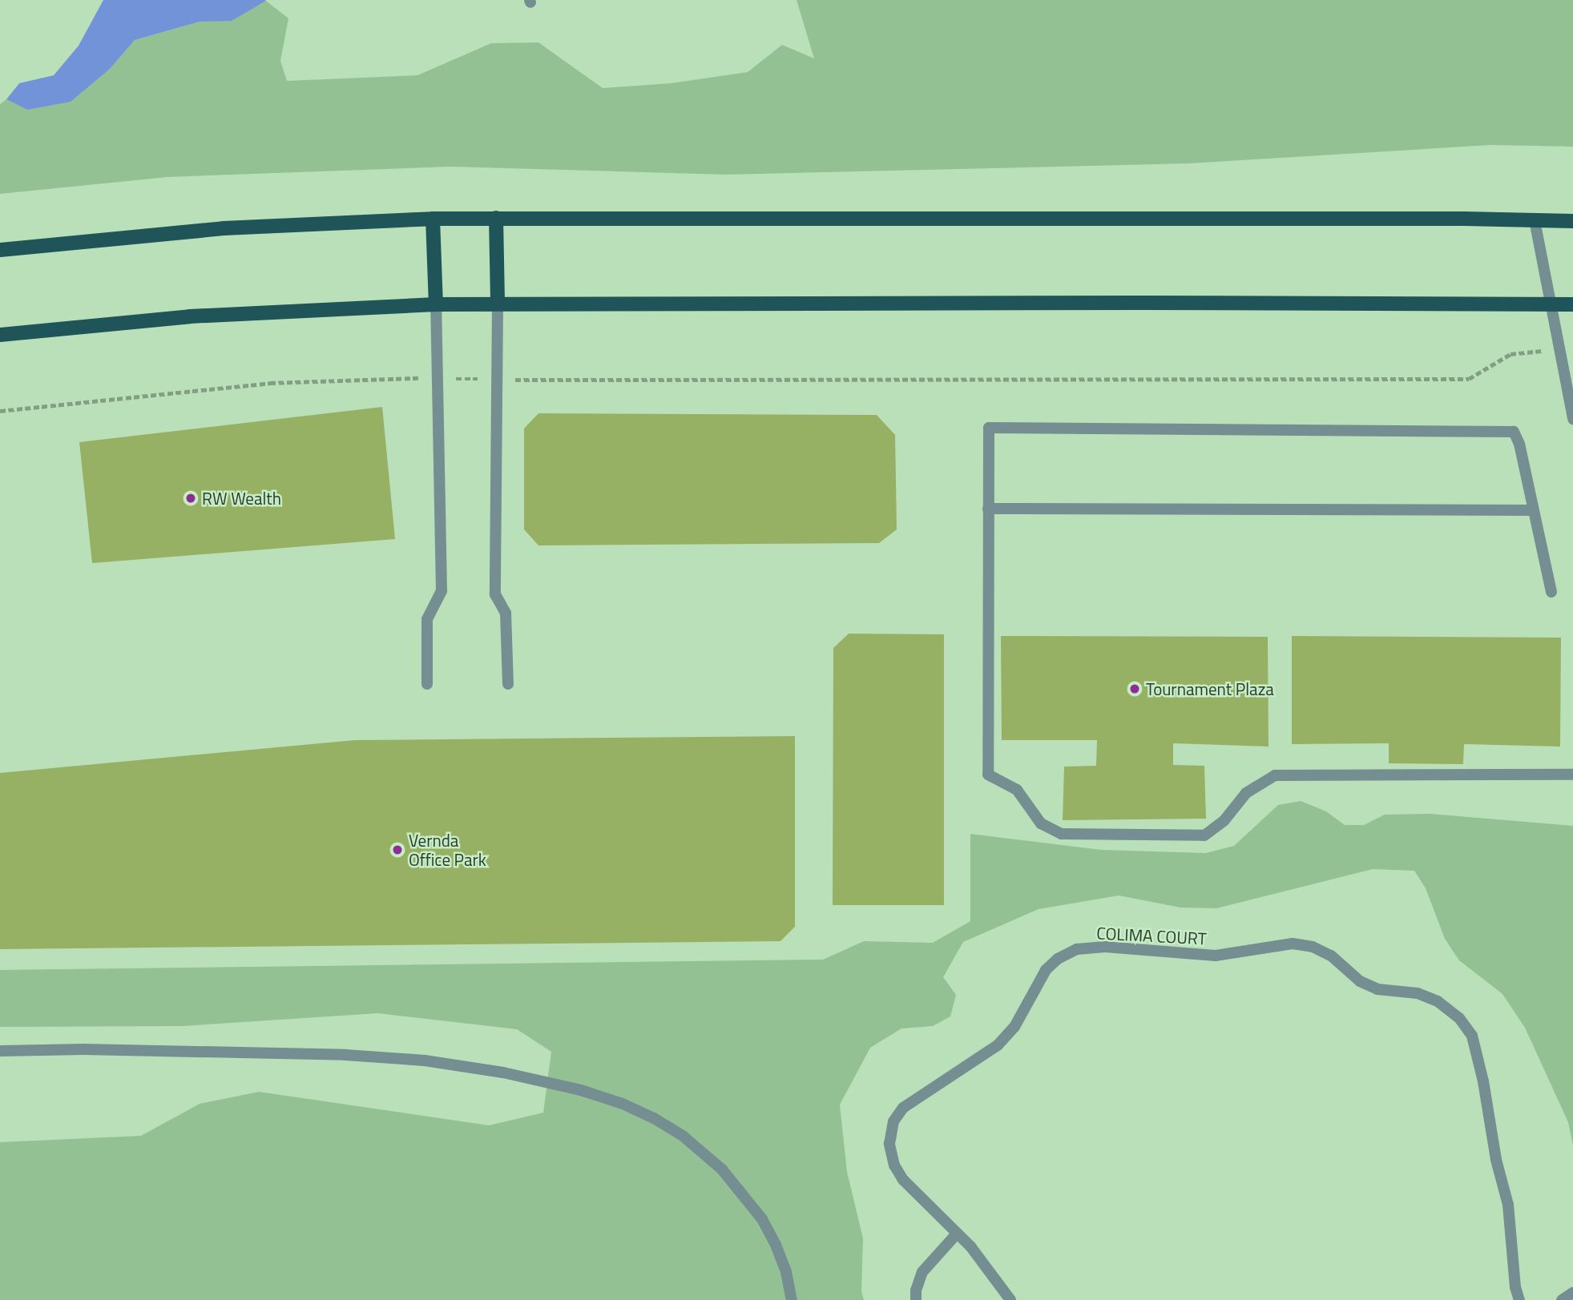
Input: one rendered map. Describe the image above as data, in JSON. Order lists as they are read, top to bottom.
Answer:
{
  "streets": {
    "street": ["COLIMA COURT"]
  },
  "places": ["RW Wealth", "Tournament Plaza", "Vernda Office Park"]
}
